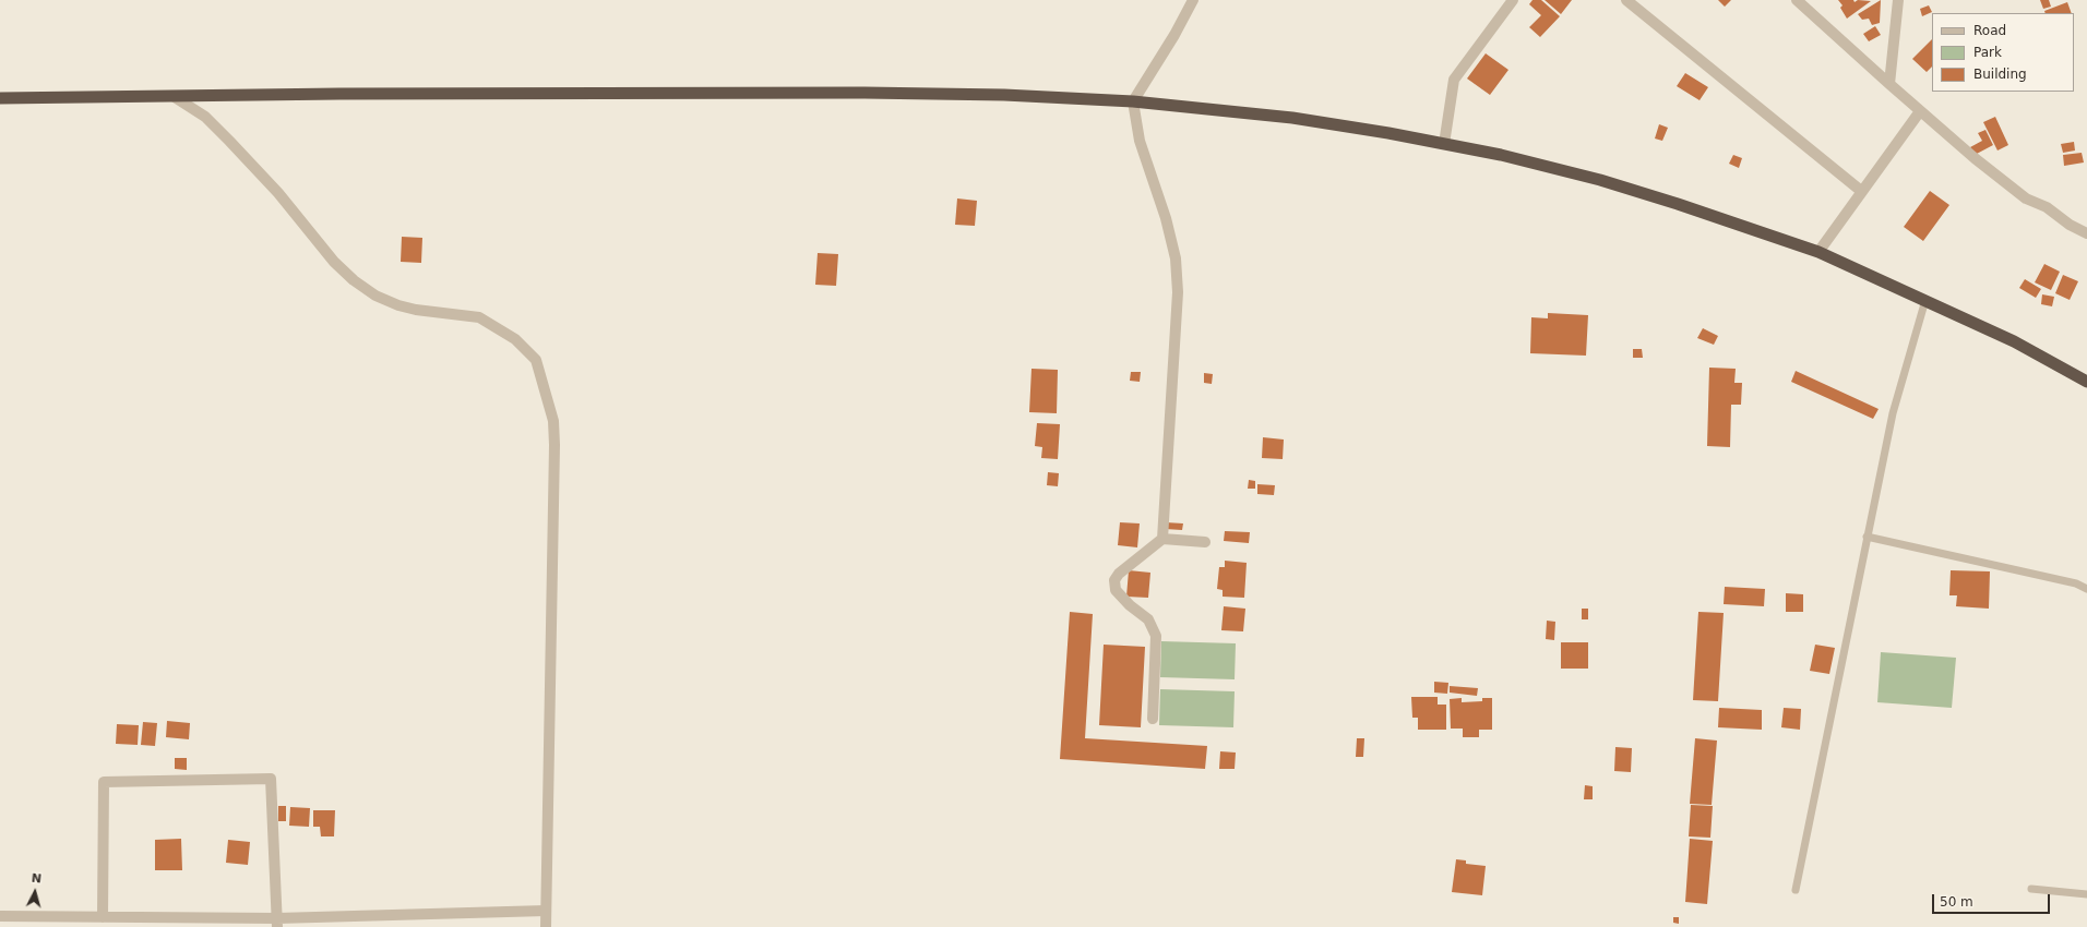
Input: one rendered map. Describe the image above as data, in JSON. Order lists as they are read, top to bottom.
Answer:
{
  "legend": ["Road", "Park", "Building"],
  "scale_bar": "50 m",
  "north": "top"
}
